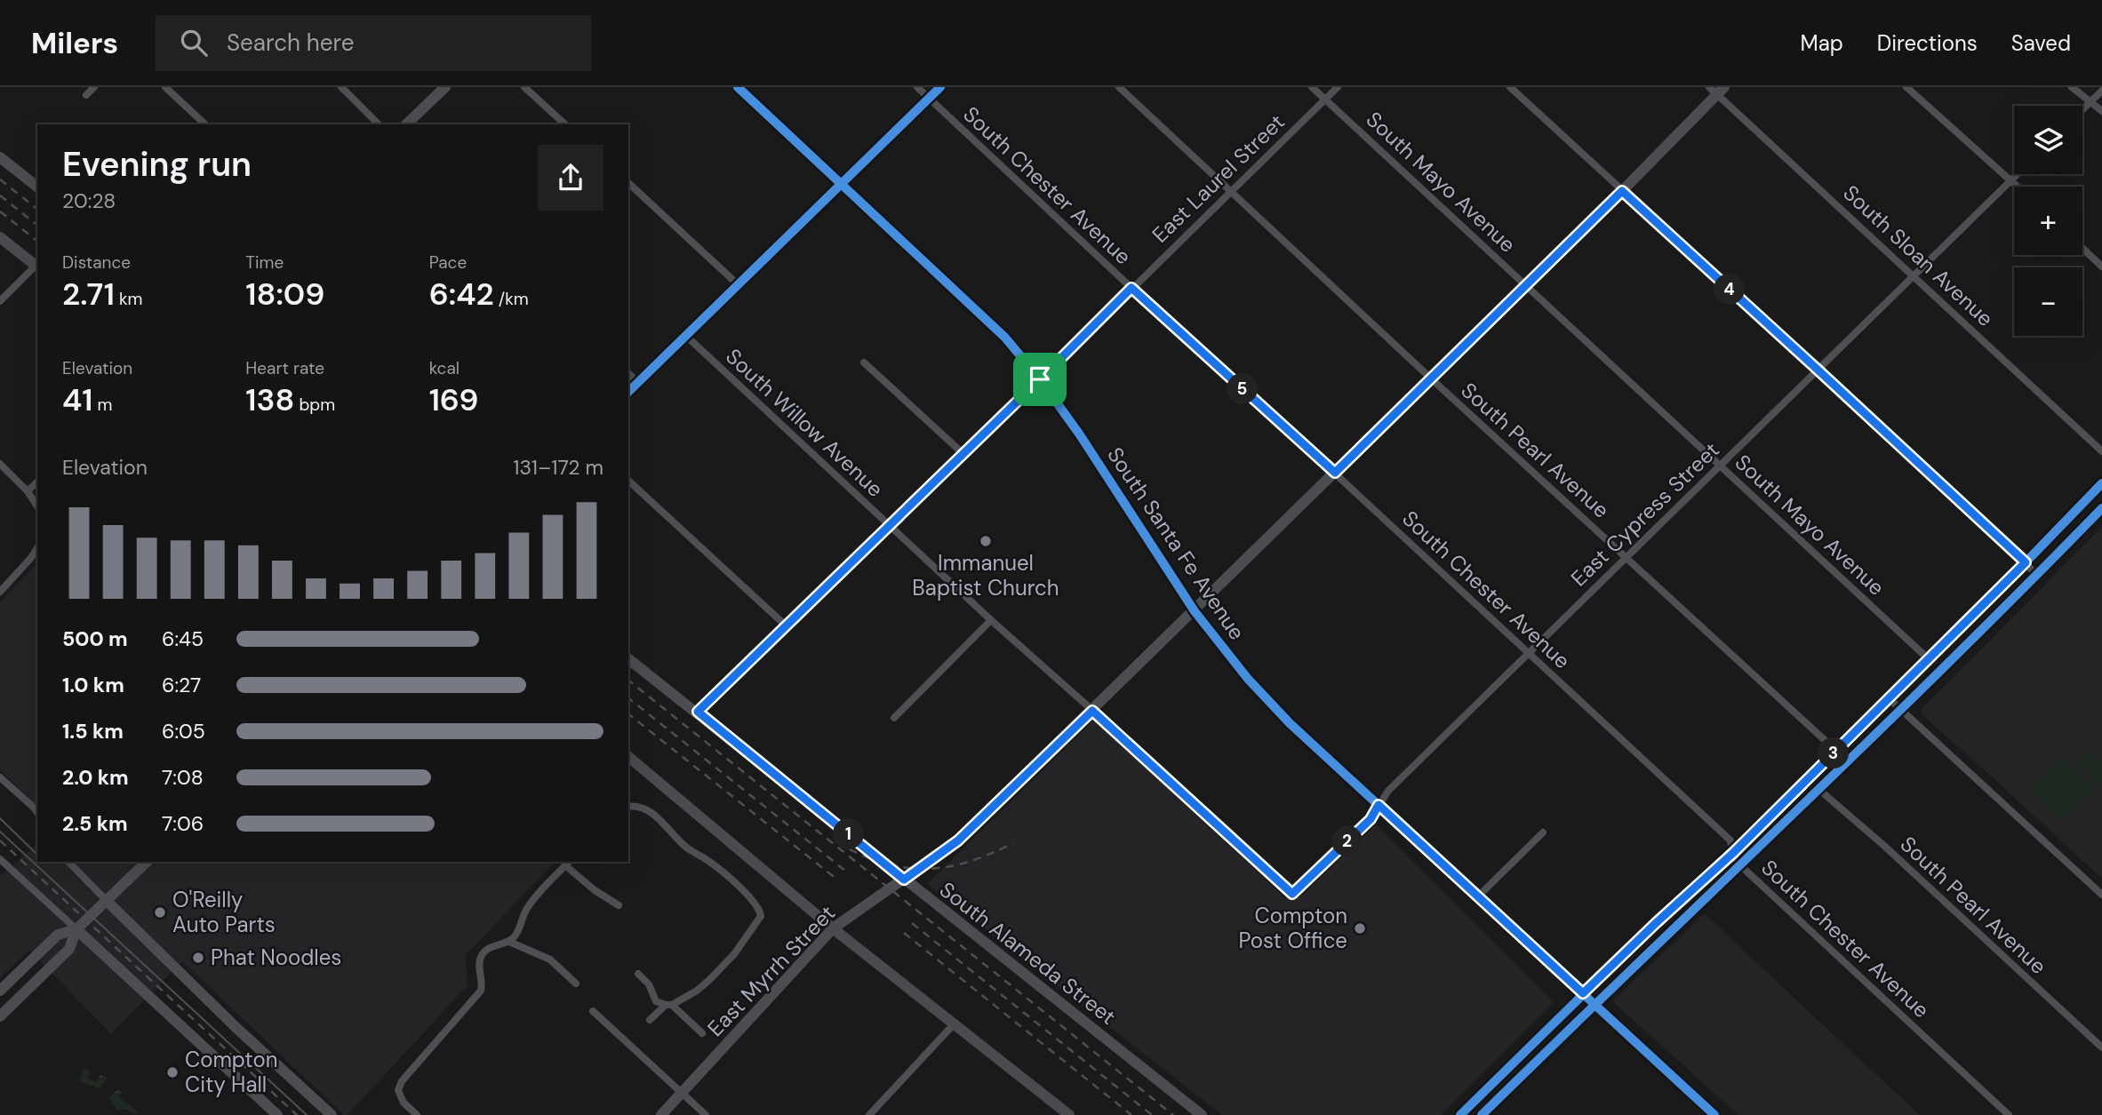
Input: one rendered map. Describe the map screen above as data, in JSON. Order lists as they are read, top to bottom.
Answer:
{
  "streets": {
    "main road": ["South Santa Fe Avenue", "South Alameda Street", "East Myrrh Street"],
    "street": [
      "East Laurel Street",
      "South Mayo Avenue",
      "South Chester Avenue",
      "South Sloan Avenue",
      "South Willow Avenue",
      "South Pearl Avenue",
      "East Cypress Street"
    ]
  },
  "crossings": [
    ["East Laurel Street", "South Mayo Avenue"],
    ["East Laurel Street", "South Chester Avenue"],
    ["East Laurel Street", "South Willow Avenue"],
    ["East Laurel Street", "South Pearl Avenue"],
    ["East Laurel Street", "South Santa Fe Avenue"],
    ["East Laurel Street", "South Alameda Street"],
    ["South Mayo Avenue", "East Cypress Street"],
    ["South Mayo Avenue", "East Myrrh Street"],
    ["South Chester Avenue", "East Cypress Street"],
    ["South Chester Avenue", "East Myrrh Street"],
    ["South Sloan Avenue", "East Cypress Street"],
    ["South Sloan Avenue", "East Myrrh Street"],
    ["South Willow Avenue", "East Cypress Street"],
    ["South Willow Avenue", "East Myrrh Street"],
    ["South Pearl Avenue", "East Cypress Street"],
    ["South Pearl Avenue", "East Myrrh Street"],
    ["East Cypress Street", "South Santa Fe Avenue"],
    ["South Santa Fe Avenue", "East Myrrh Street"],
    ["South Alameda Street", "East Myrrh Street"]
  ],
  "places": [
    "Immanuel Baptist Church",
    "O'Reilly Auto Parts",
    "Compton Post Office",
    "Phat Noodles",
    "Compton City Hall"
  ],
  "page": {
    "header": "Milers",
    "search": "Search here",
    "nav": ["Map", "Directions", "Saved"],
    "map_buttons": ["+", "−"],
    "heading": ["Evening run", "20:28"],
    "stats": [
      ["Distance", "2.71 km"],
      ["Time", "18:09"],
      ["Pace", "6:42 /km"],
      ["Elevation", "41 m"],
      ["Heart rate", "138 bpm"],
      ["kcal", "169"]
    ],
    "pins": [
      "4",
      "5",
      "3",
      "1",
      "2"
    ],
    "chart": ["Elevation", "131–172 m"],
    "list": [
      {
        "name": "500 m",
        "note": "6:45"
      },
      {
        "name": "1.0 km",
        "note": "6:27"
      },
      {
        "name": "1.5 km",
        "note": "6:05"
      },
      {
        "name": "2.0 km",
        "note": "7:08"
      },
      {
        "name": "2.5 km",
        "note": "7:06"
      }
    ]
  }
}
